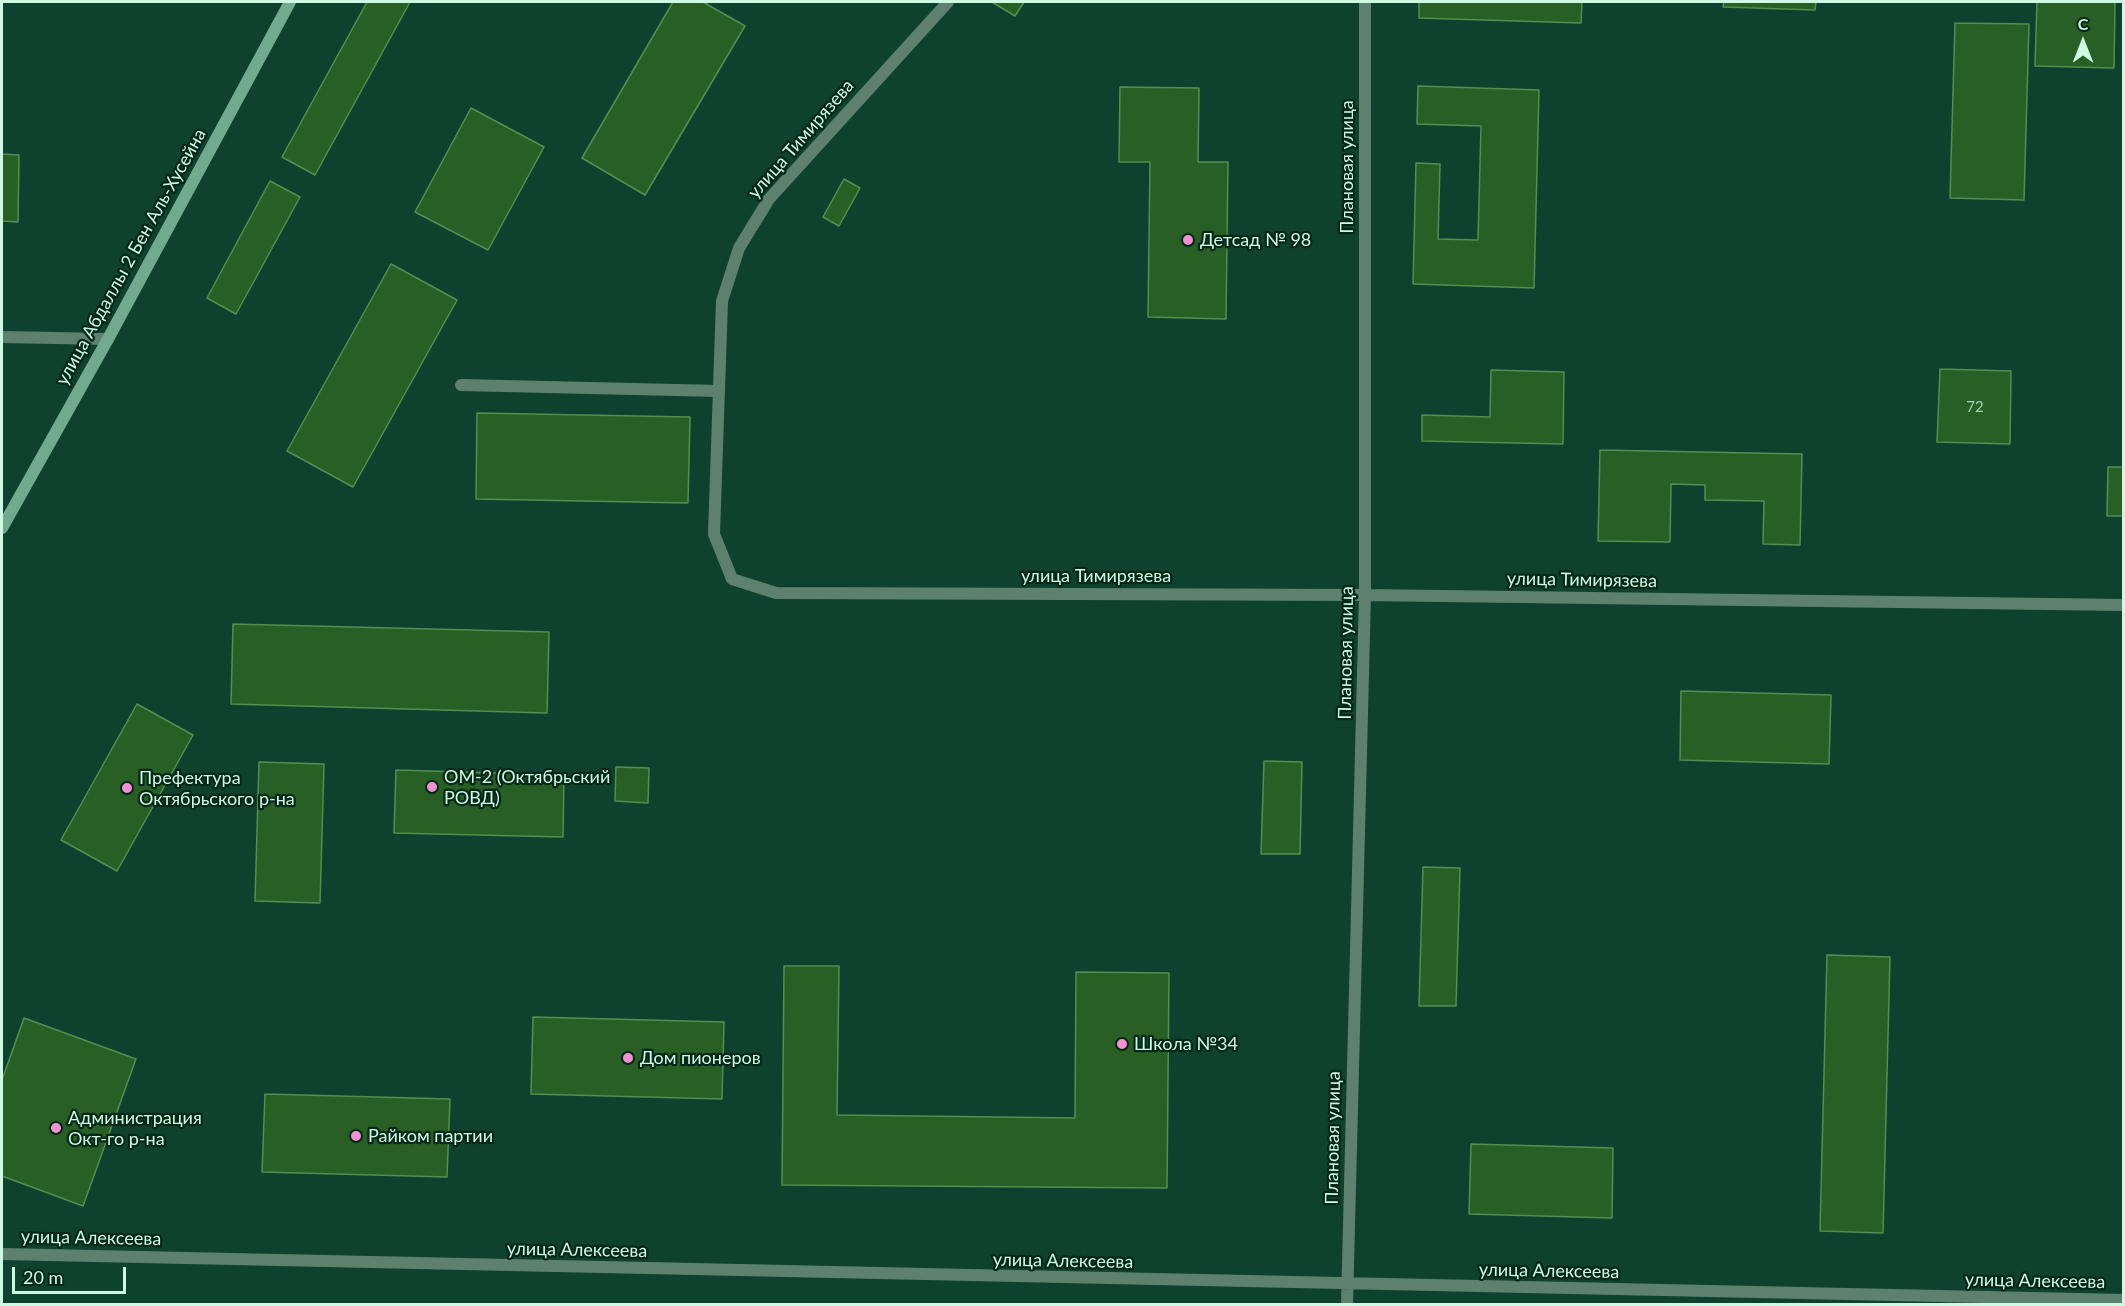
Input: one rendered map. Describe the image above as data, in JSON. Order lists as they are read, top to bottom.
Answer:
{
  "streets": {
    "main road": ["улица Абдаллы 2 Бен Аль-Хусейна"],
    "street": ["улица Тимирязева", "Плановая улица", "улица Алексеева"]
  },
  "crossings": [
    ["улица Тимирязева", "Плановая улица"],
    ["Плановая улица", "улица Алексеева"]
  ],
  "places": [
    "Детсад № 98",
    "ОМ-2 (Октябрьский РОВД)",
    "Префектура Октябрьского р-на",
    "Школа №34",
    "Дом пионеров",
    "Администрация Окт-го р-на",
    "Райком партии"
  ],
  "house_numbers": ["72"],
  "scale_bar": "20 m",
  "north": "top"
}
